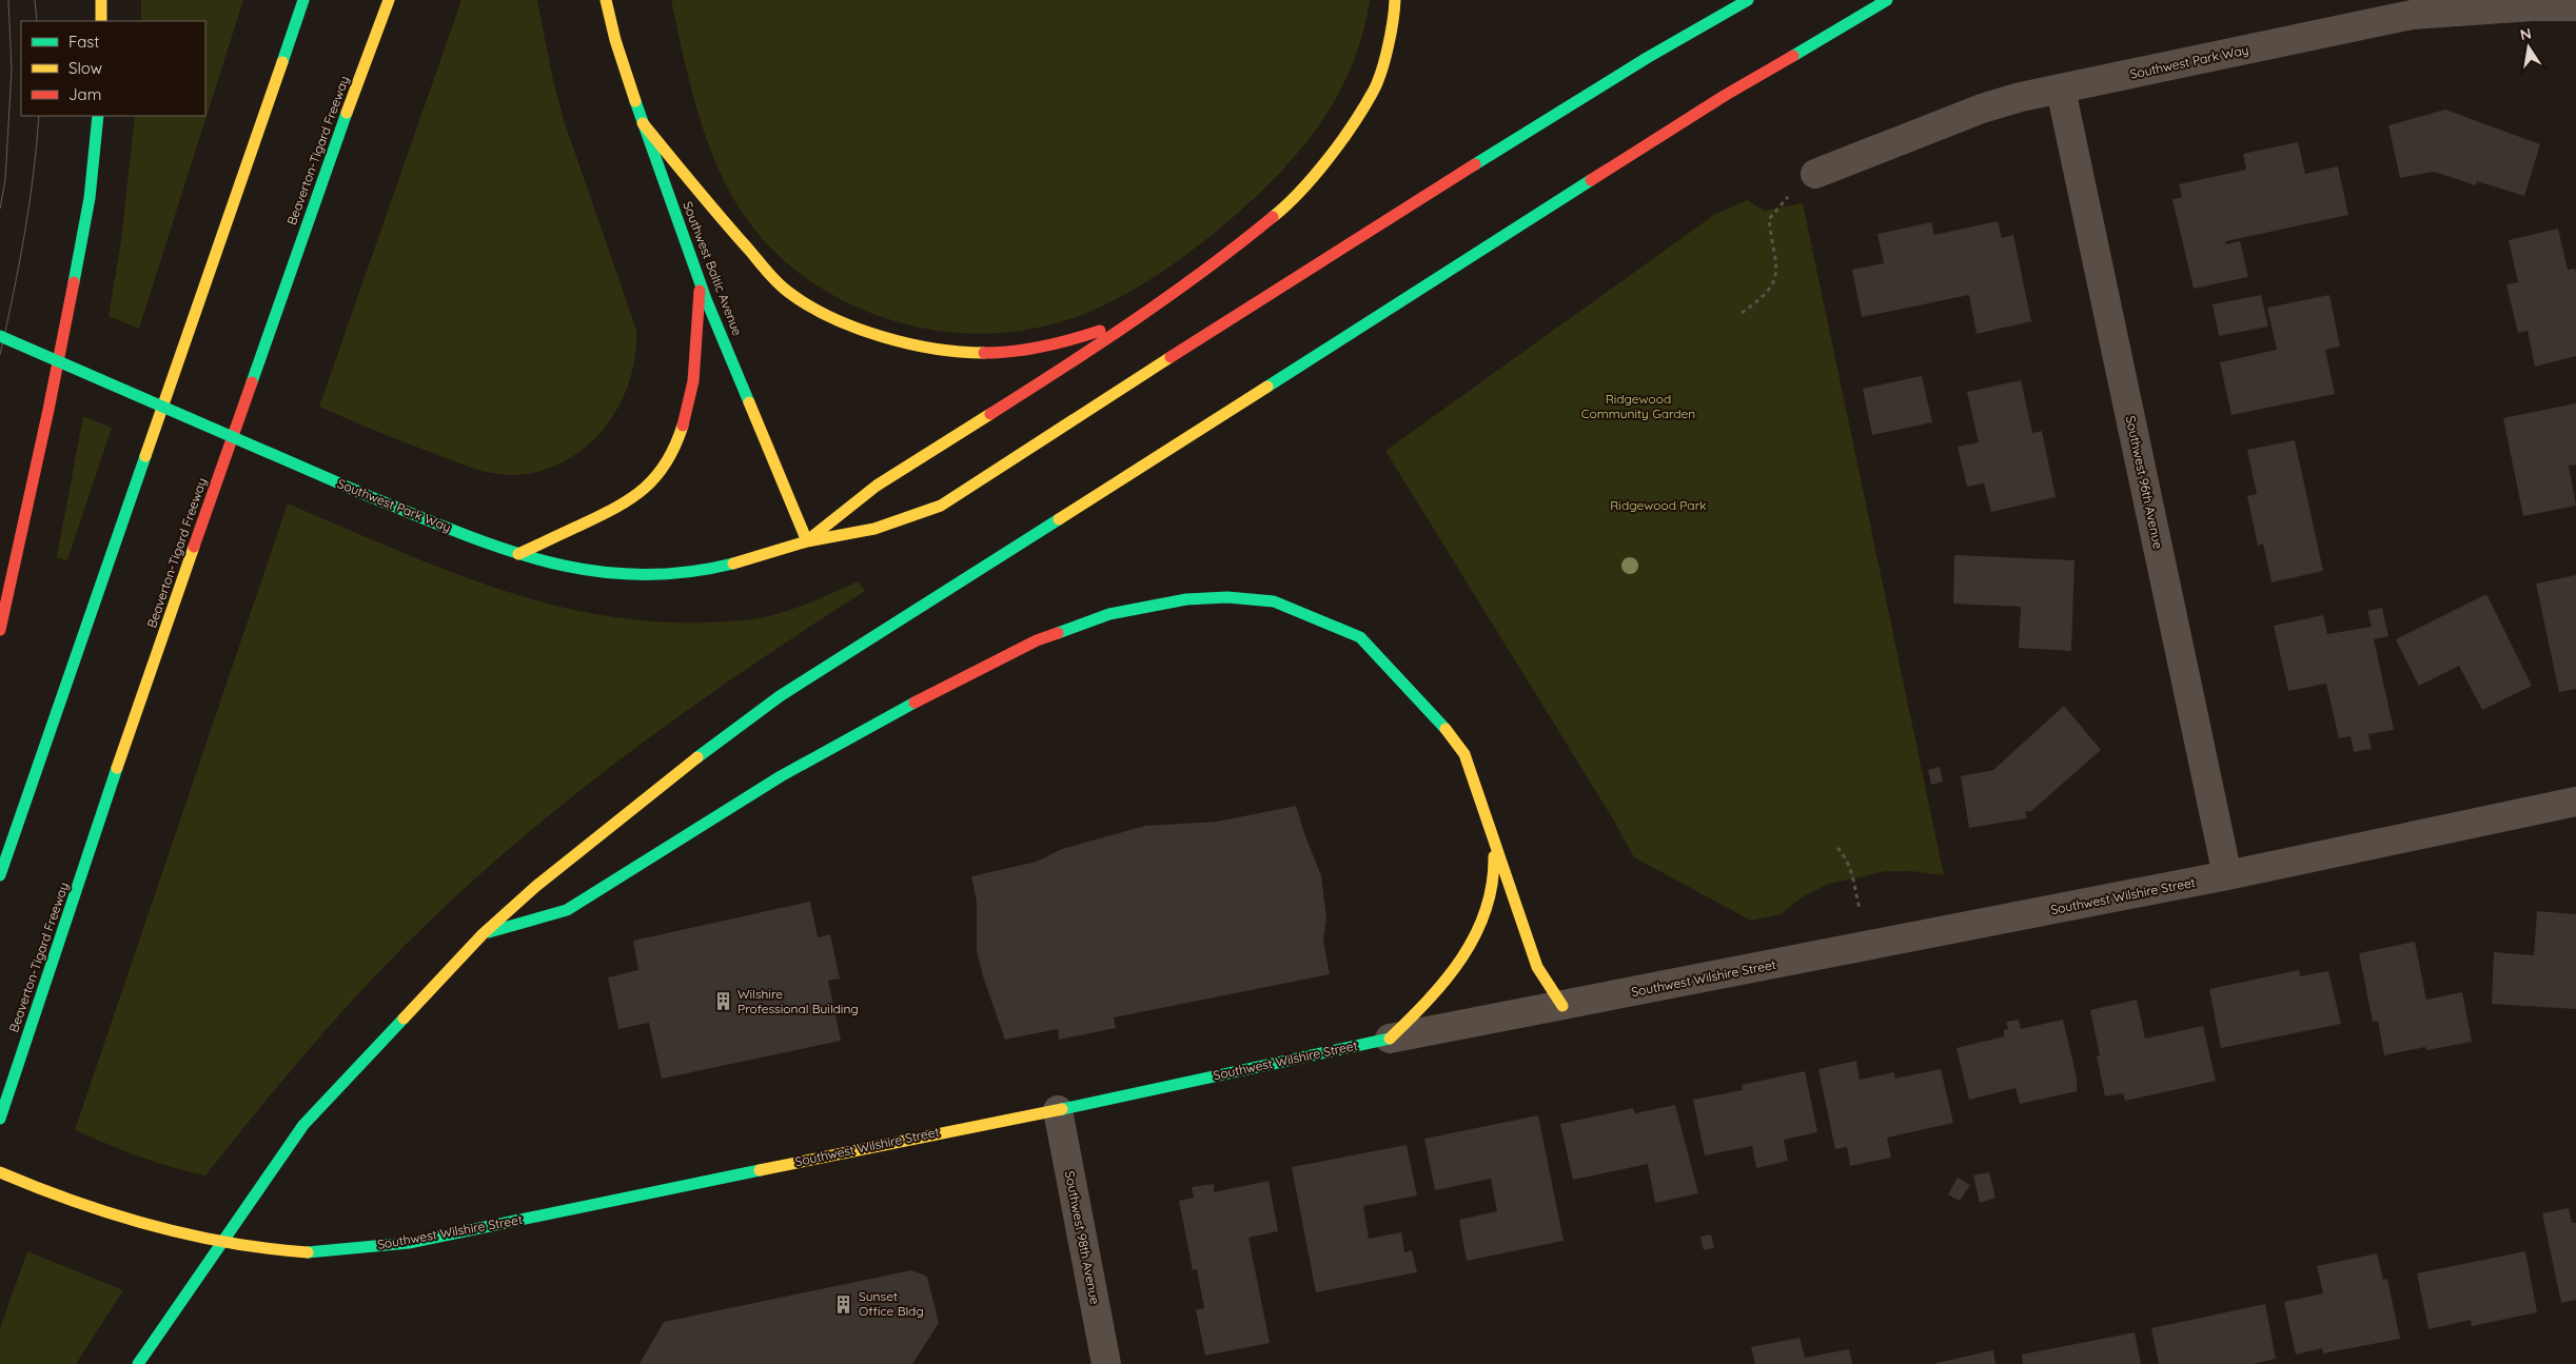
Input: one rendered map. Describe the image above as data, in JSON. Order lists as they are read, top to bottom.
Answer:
{
  "streets": {
    "main road": [
      "Southwest Park Way",
      "Beaverton-Tigard Freeway",
      "Southwest Baltic Avenue",
      "Southwest Wilshire Street"
    ],
    "street": ["Southwest 96th Avenue", "Southwest 98th Avenue"]
  },
  "crossings": [
    ["Southwest Park Way", "Southwest Baltic Avenue"],
    ["Southwest Park Way", "Southwest 96th Avenue"],
    ["Southwest 96th Avenue", "Southwest Wilshire Street"],
    ["Southwest Wilshire Street", "Southwest 98th Avenue"]
  ],
  "parks": ["Ridgewood Community Garden", "Ridgewood Park"],
  "places": {
    "building": ["Wilshire Professional Building", "Sunset Office Bldg"]
  },
  "legend": ["Fast", "Slow", "Jam"],
  "north": "top"
}
